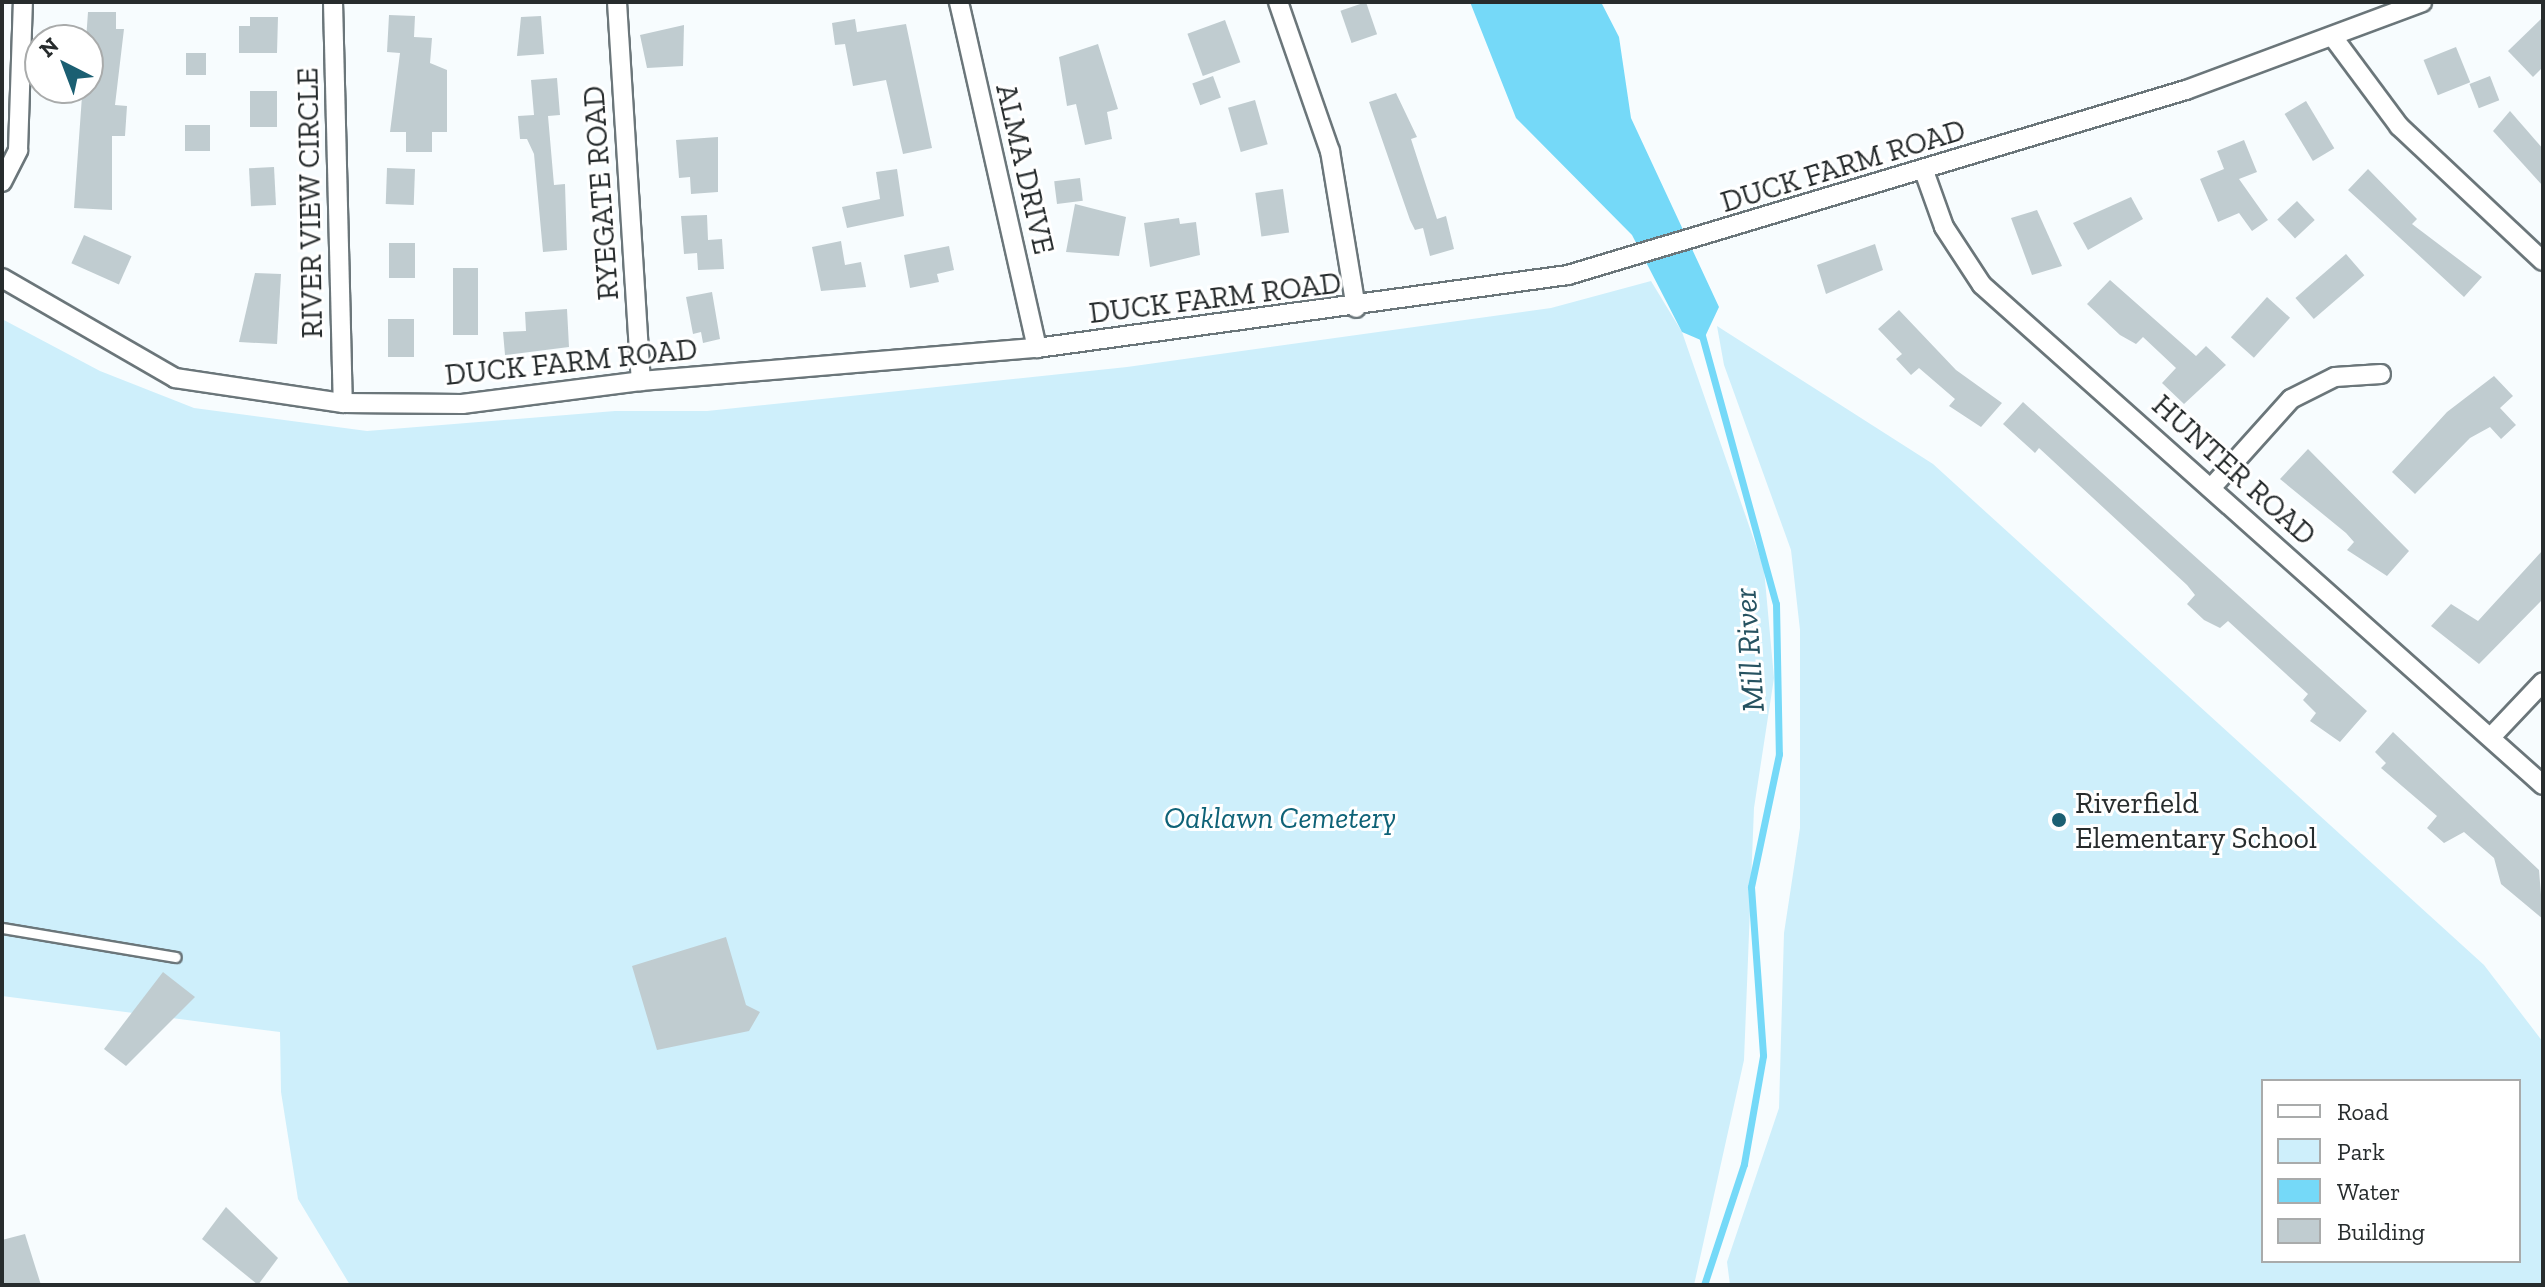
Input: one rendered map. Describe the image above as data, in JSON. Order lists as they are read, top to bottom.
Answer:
{
  "streets": {
    "street": [
      "DUCK FARM ROAD",
      "ALMA DRIVE",
      "RYEGATE ROAD",
      "RIVER VIEW CIRCLE",
      "HUNTER ROAD"
    ]
  },
  "crossings": [
    ["DUCK FARM ROAD", "ALMA DRIVE"],
    ["DUCK FARM ROAD", "RYEGATE ROAD"],
    ["DUCK FARM ROAD", "RIVER VIEW CIRCLE"],
    ["DUCK FARM ROAD", "HUNTER ROAD"]
  ],
  "water": ["Mill River"],
  "parks": ["Oaklawn Cemetery"],
  "places": ["Riverfield Elementary School"],
  "legend": [
    "Road",
    "Park",
    "Water",
    "Building"
  ],
  "north": "top left"
}
